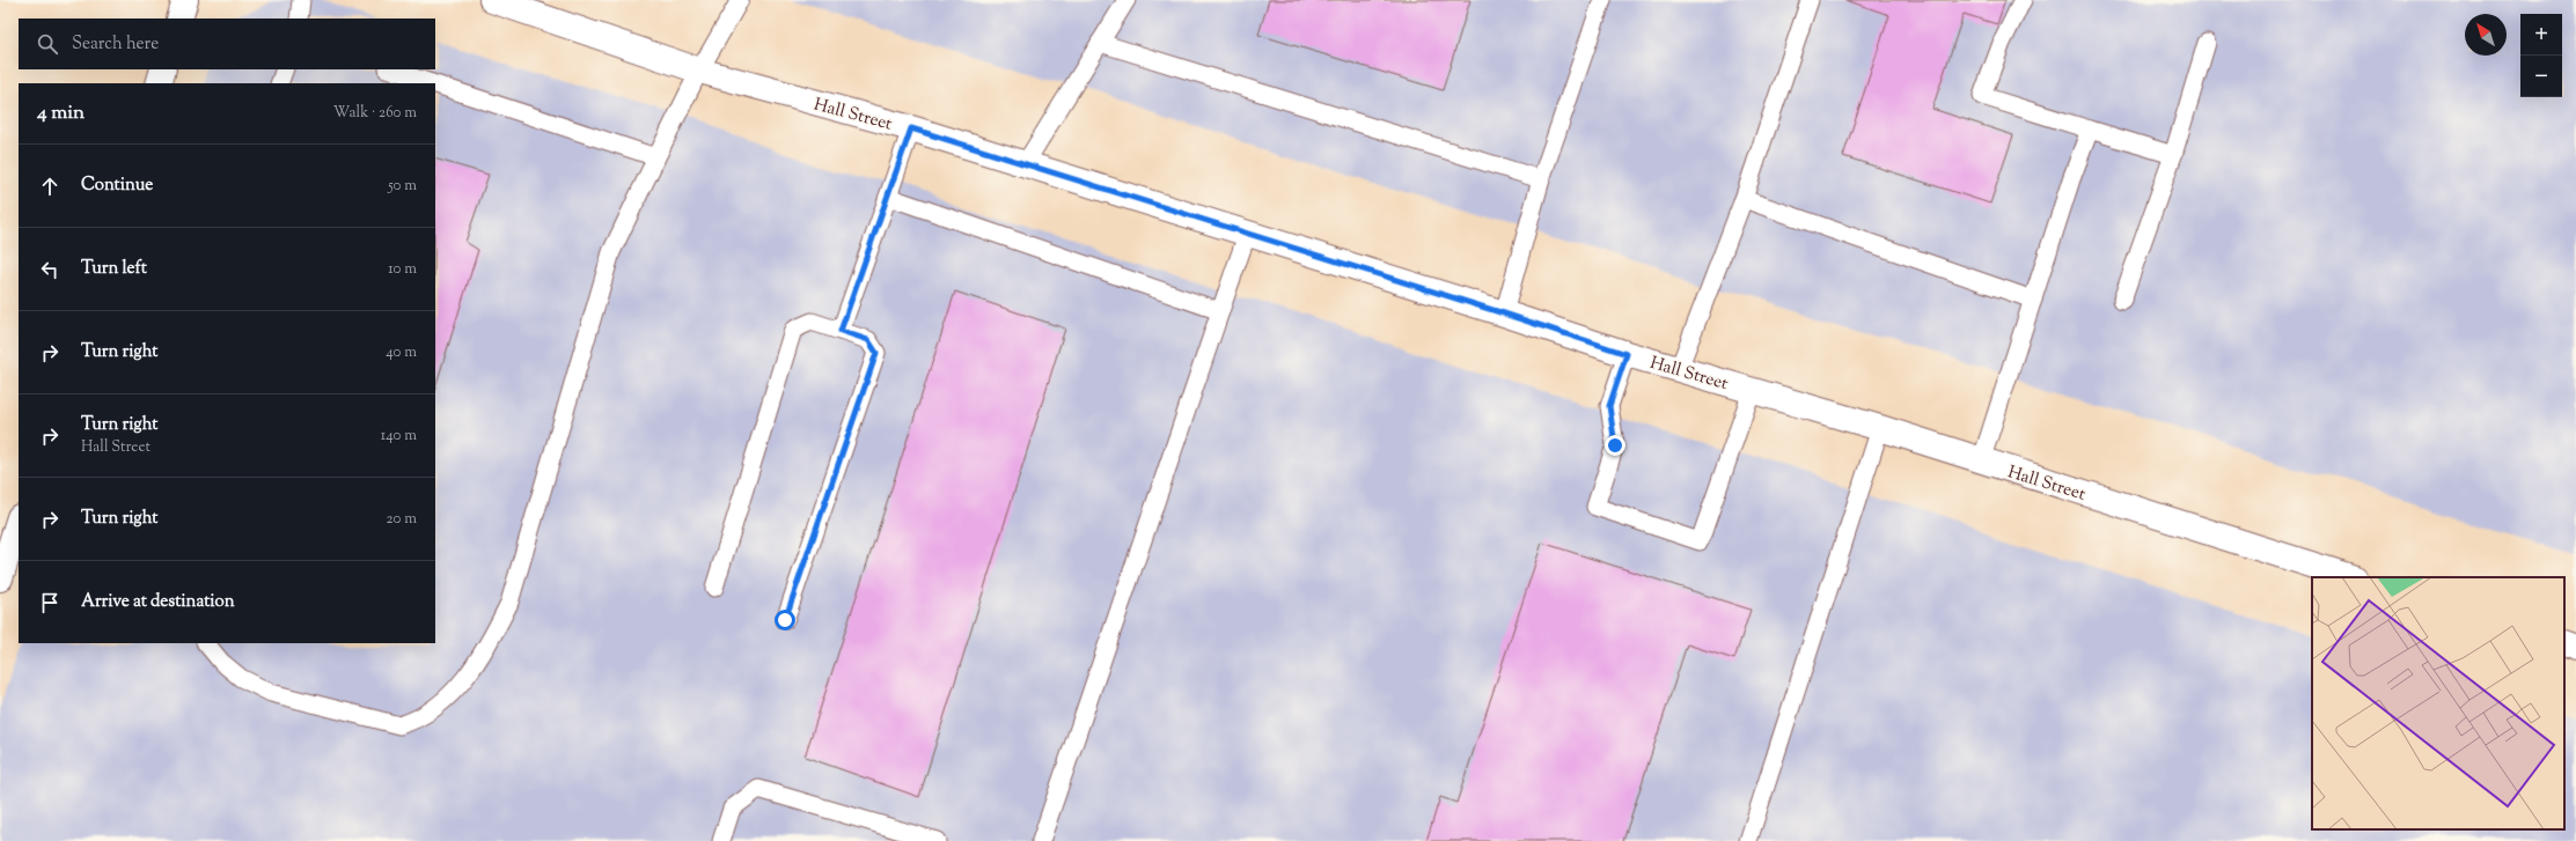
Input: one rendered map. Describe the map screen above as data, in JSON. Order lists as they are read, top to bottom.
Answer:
{
  "streets": {
    "main road": ["Hall Street"]
  },
  "north": "top left",
  "page": {
    "map_buttons": ["+", "−"],
    "search": "Search here",
    "heading": ["4 min", "Walk · 260 m"],
    "list": [
      ["Continue", "50 m"],
      ["Turn left", "10 m"],
      ["Turn right", "40 m"],
      ["Turn right", "Hall Street", "140 m"],
      ["Turn right", "20 m"],
      "Arrive at destination"
    ]
  }
}
